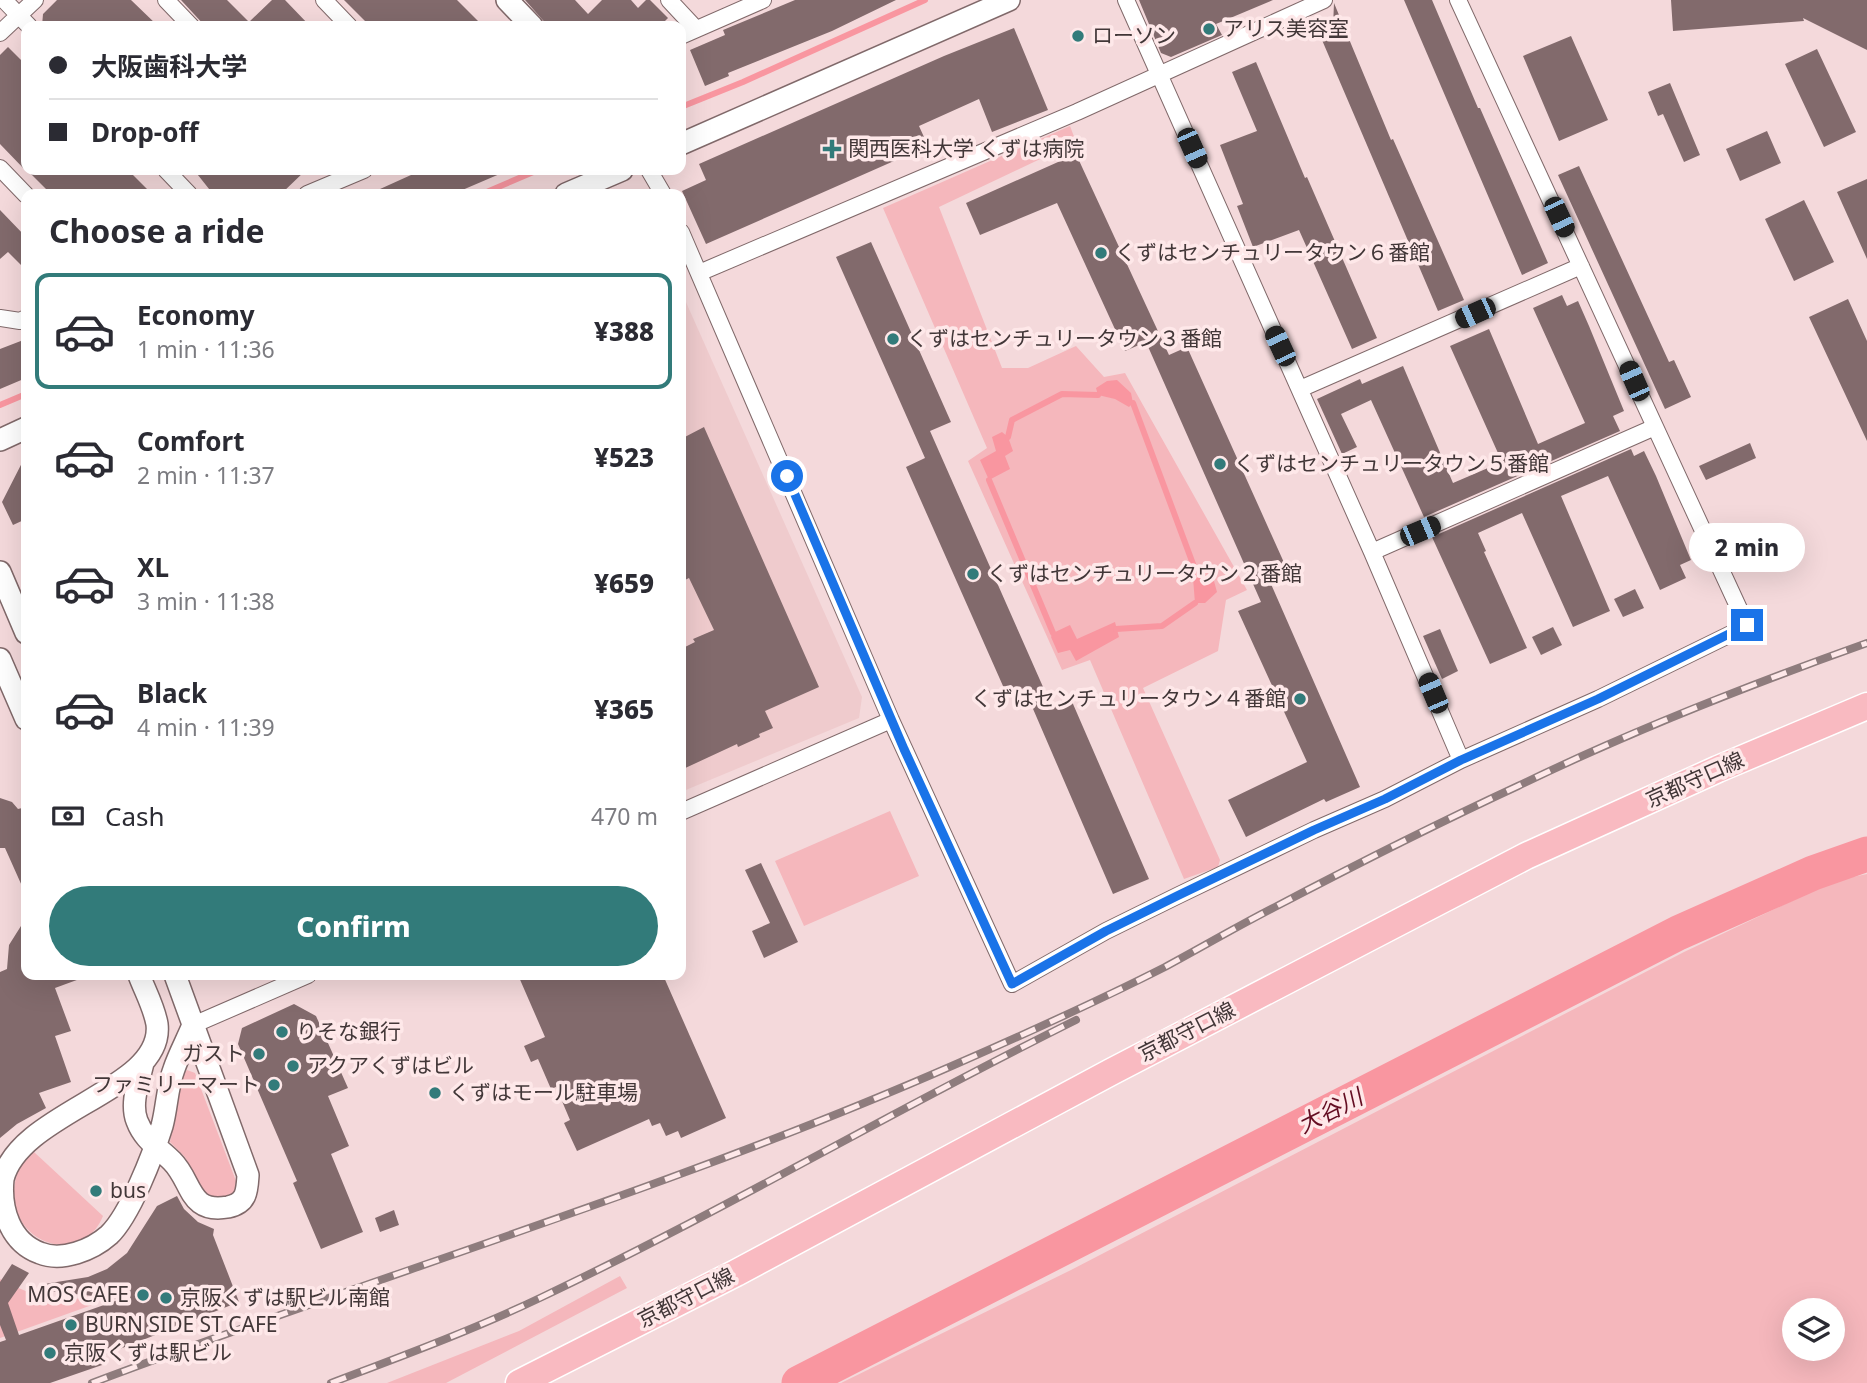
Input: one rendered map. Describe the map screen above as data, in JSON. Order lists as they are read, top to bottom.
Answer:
{
  "streets": {
    "main road": ["京都守口線"]
  },
  "water": ["大谷川"],
  "places": {
    "other": [
      "アリス美容室",
      "ローソン",
      "くずはセンチュリータウン６番館",
      "くずはセンチュリータウン３番館",
      "くずはセンチュリータウン５番館",
      "くずはセンチュリータウン２番館",
      "くずはセンチュリータウン４番館",
      "りそな銀行",
      "ガスト",
      "アクアくずはビル",
      "ファミリーマート",
      "くずはモール駐車場",
      "bus",
      "MOS CAFE",
      "京阪くずは駅ビル南館",
      "BURN SIDE ST CAFE",
      "京阪くずは駅ビル"
    ],
    "health": ["関西医科大学 くずは病院"]
  },
  "page": {
    "banner": ["大阪歯科大学", "Drop-off"],
    "heading": "Choose a ride",
    "list": [
      {
        "name": "Economy",
        "note": "1 min · 11:36",
        "value": "¥388"
      },
      {
        "name": "Comfort",
        "note": "2 min · 11:37",
        "value": "¥523"
      },
      {
        "name": "XL",
        "note": "3 min · 11:38",
        "value": "¥659"
      },
      {
        "name": "Black",
        "note": "4 min · 11:39",
        "value": "¥365"
      }
    ],
    "bubble": "2 min",
    "pay": ["Cash", "470 m"],
    "buttons": "Confirm"
  }
}
